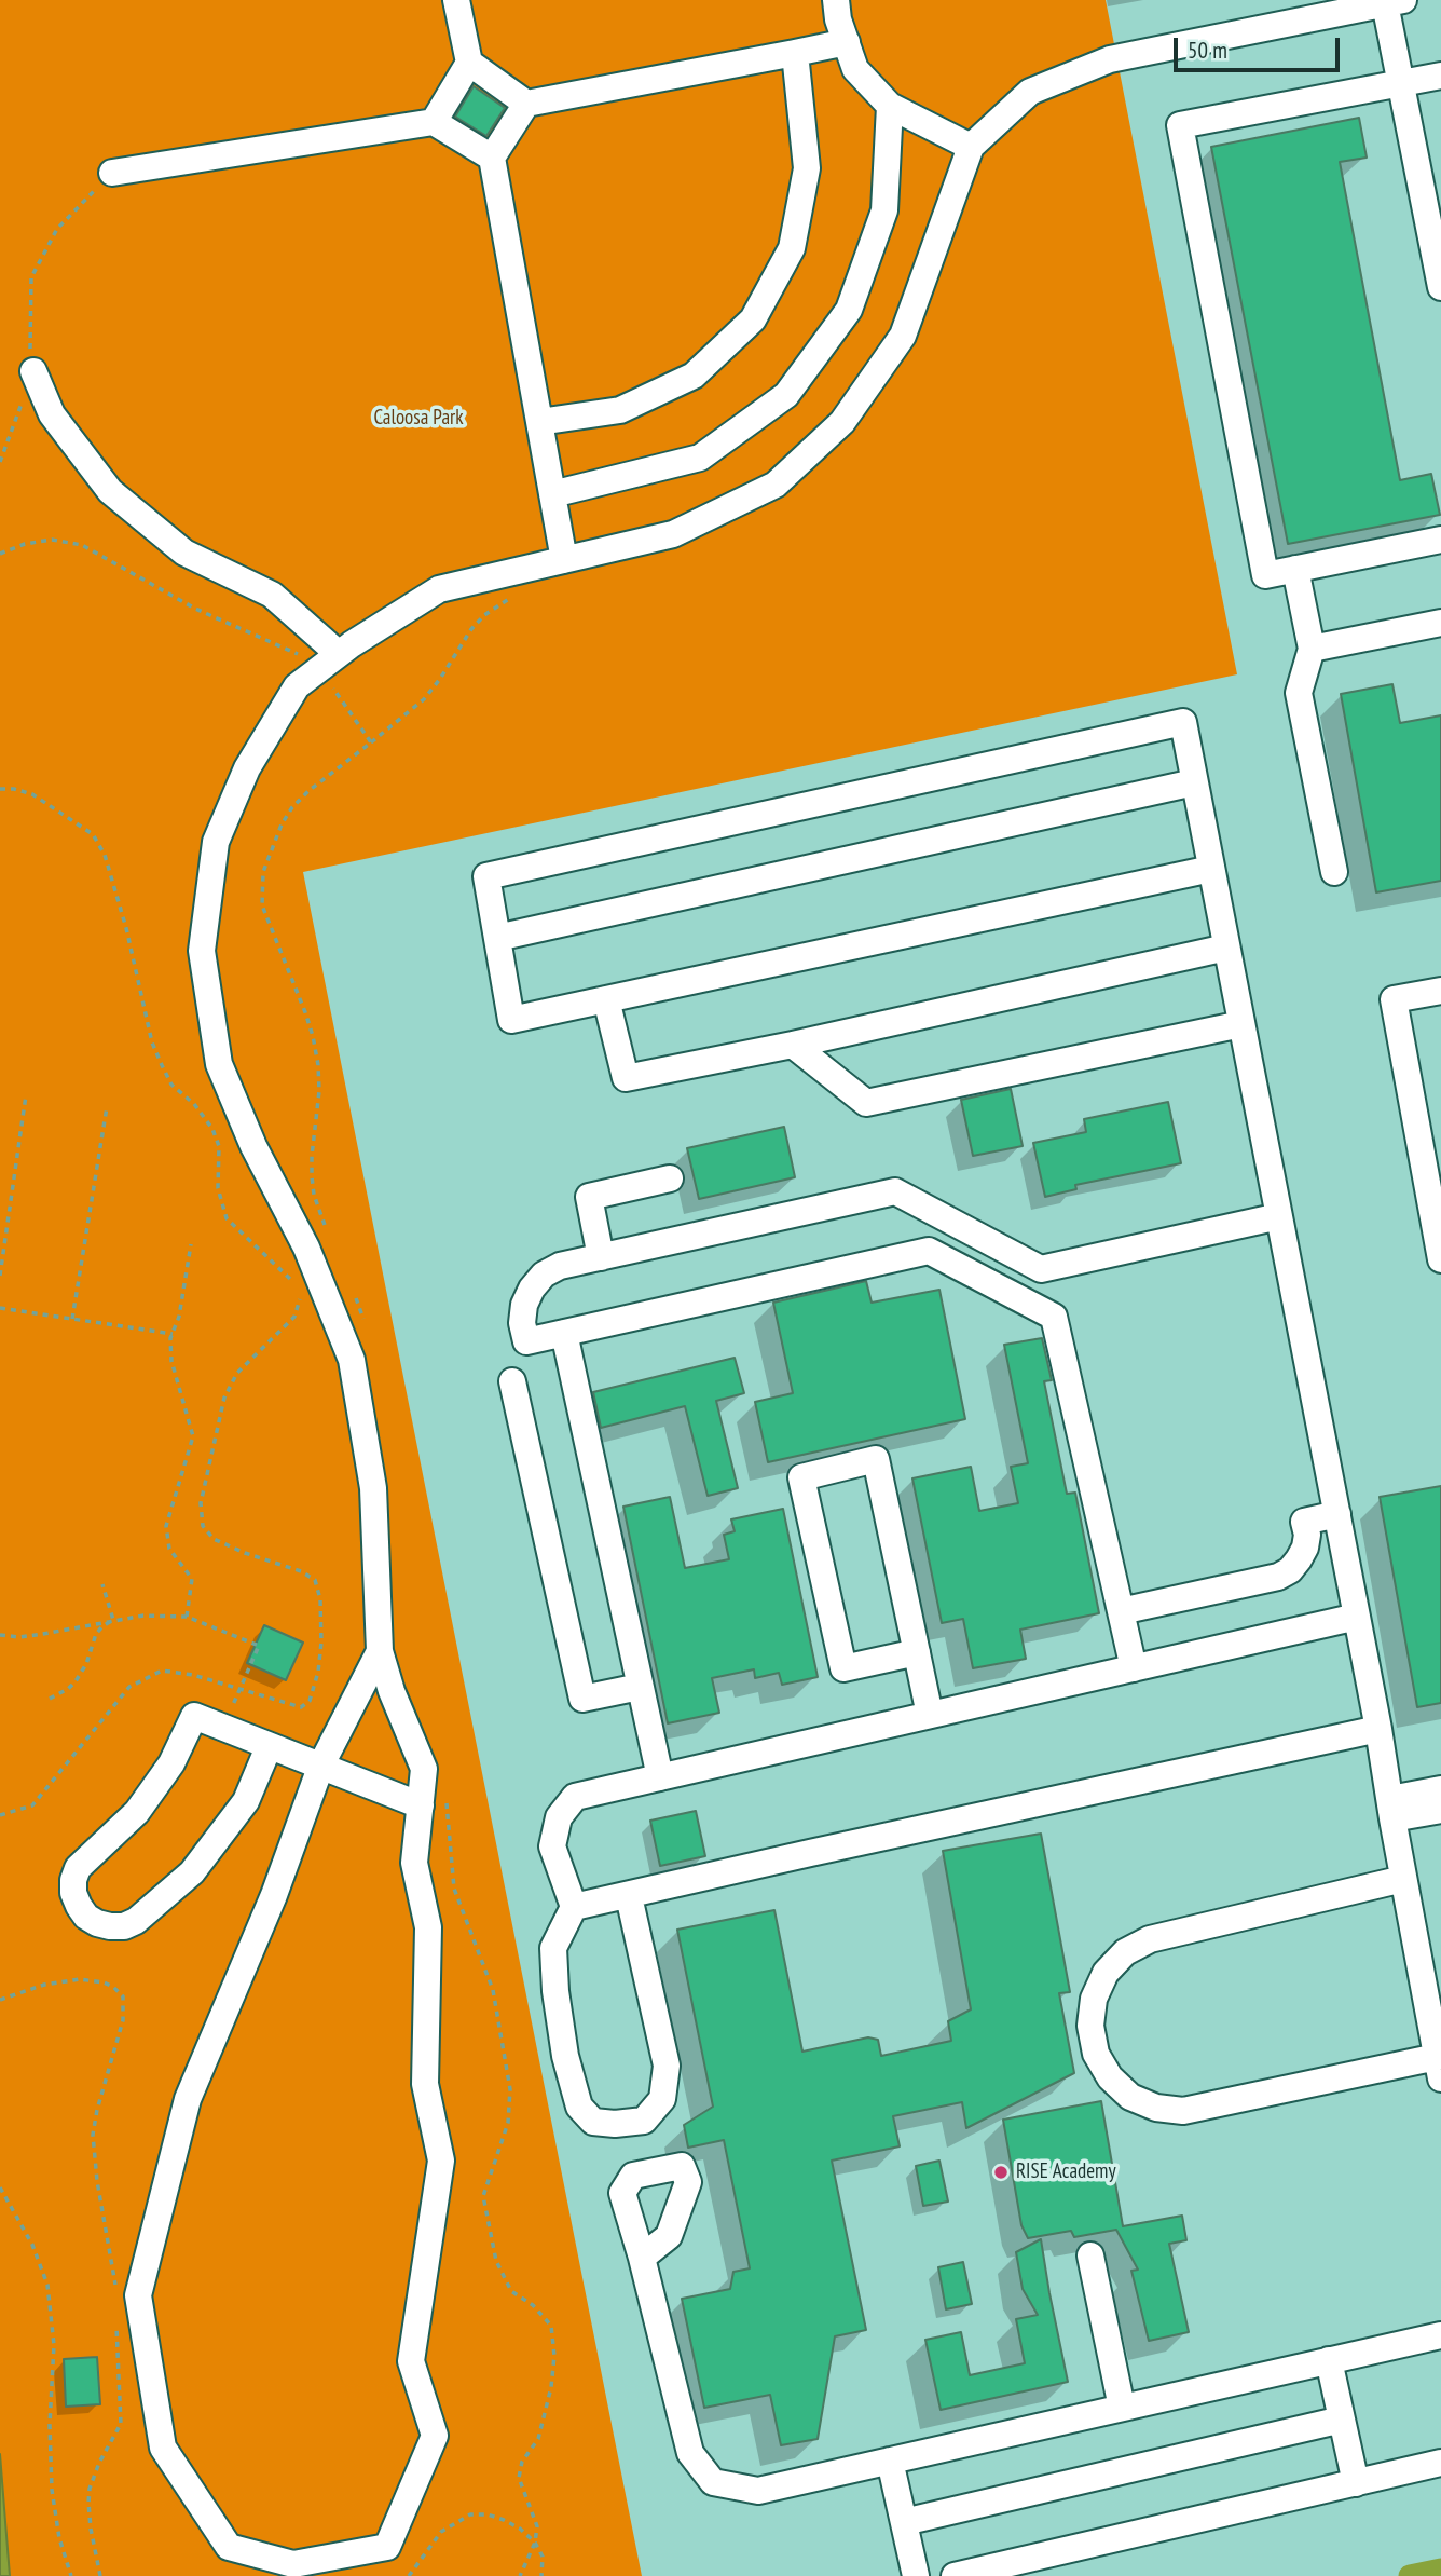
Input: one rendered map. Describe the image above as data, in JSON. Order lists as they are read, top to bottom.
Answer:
{
  "parks": ["Caloosa Park"],
  "places": ["RISE Academy"],
  "scale_bar": "50 m"
}
